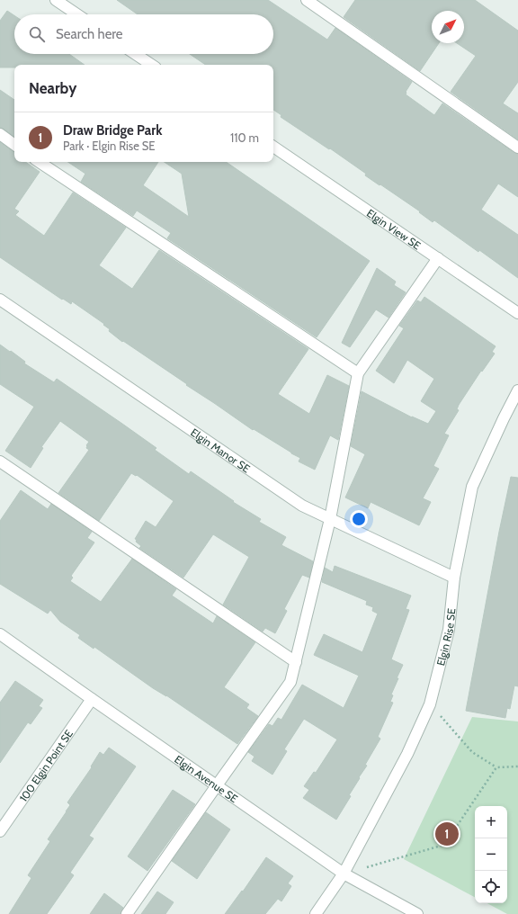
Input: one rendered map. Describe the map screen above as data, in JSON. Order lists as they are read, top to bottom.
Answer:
{
  "streets": {
    "street": [
      "Elgin View SE",
      "Elgin Manor SE",
      "Elgin Rise SE",
      "100 Elgin Point SE",
      "Elgin Avenue SE"
    ]
  },
  "crossings": [
    ["Elgin Manor SE", "Elgin Rise SE"],
    ["Elgin Rise SE", "Elgin Avenue SE"],
    ["100 Elgin Point SE", "Elgin Avenue SE"]
  ],
  "north": "top right",
  "page": {
    "search": "Search here",
    "heading": "Nearby",
    "list": [
      {
        "mark": "1",
        "name": "Draw Bridge Park",
        "note": "Park · Elgin Rise SE",
        "value": "110 m"
      }
    ],
    "map_buttons": ["+", "−"],
    "pins": "1"
  }
}
